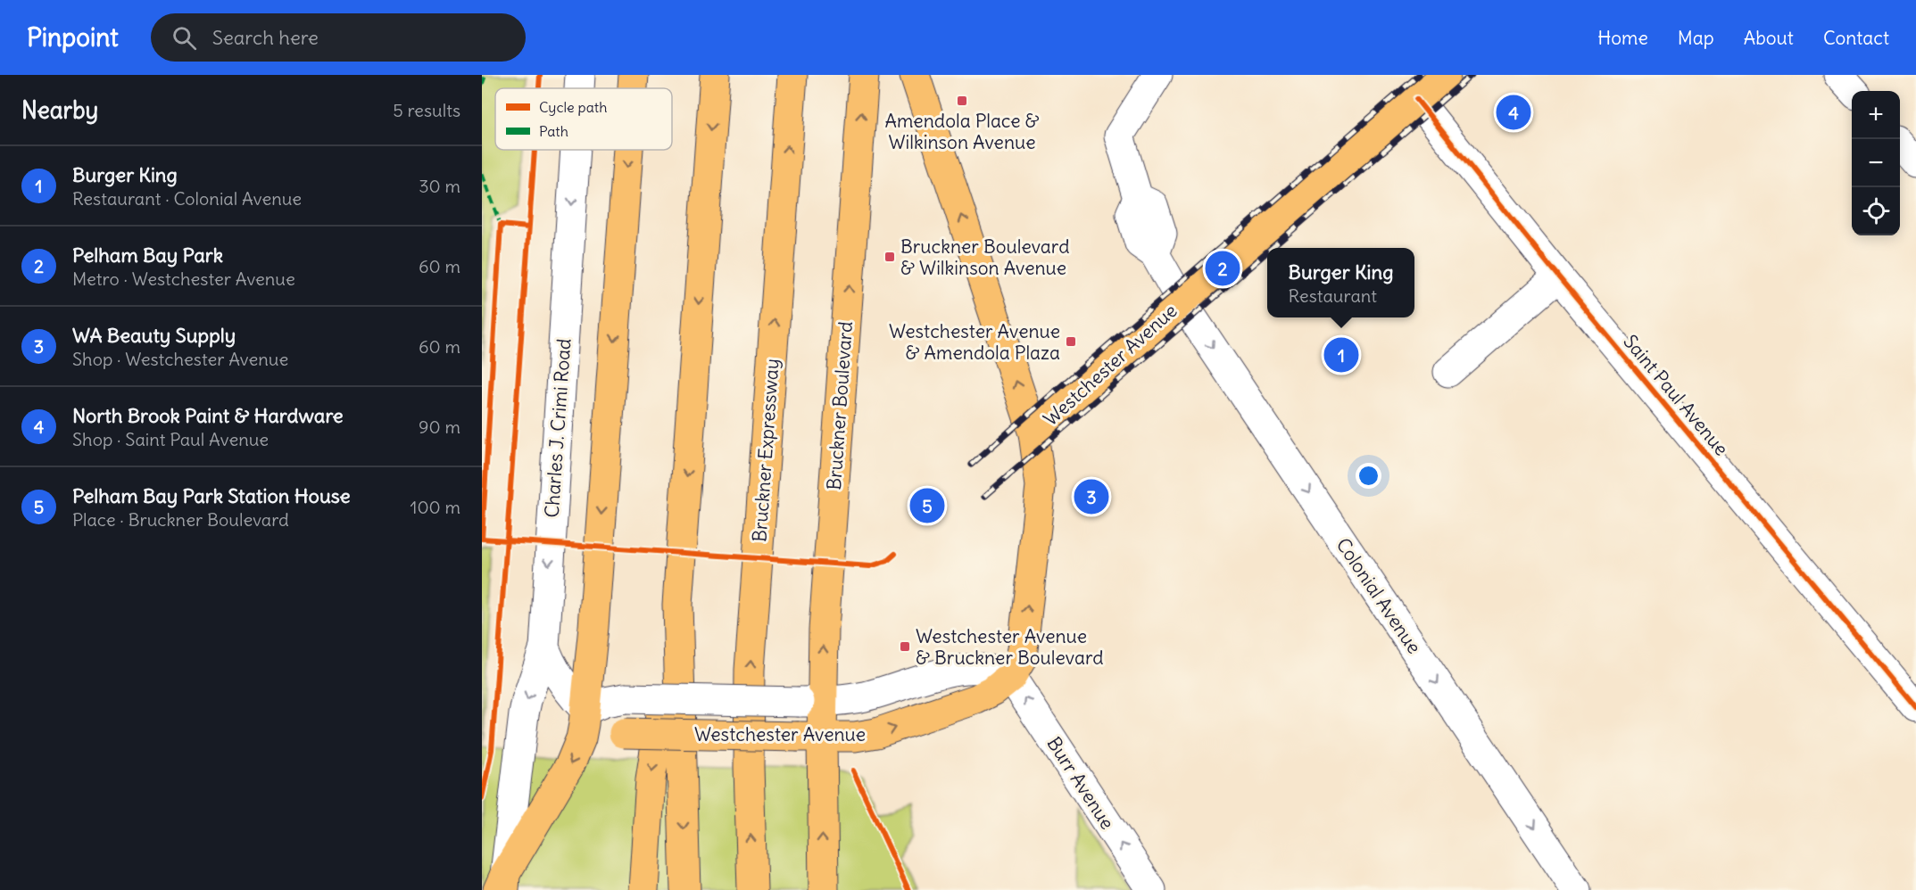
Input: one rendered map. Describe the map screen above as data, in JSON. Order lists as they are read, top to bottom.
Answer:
{
  "streets": {
    "main road": [
      "Westchester Avenue",
      "Bruckner Boulevard",
      "Charles J. Crimi Road",
      "Bruckner Expressway"
    ],
    "street": ["Saint Paul Avenue", "Colonial Avenue", "Burr Avenue"]
  },
  "crossings": [
    ["Westchester Avenue", "Saint Paul Avenue"],
    ["Westchester Avenue", "Bruckner Boulevard"],
    ["Westchester Avenue", "Charles J. Crimi Road"],
    ["Westchester Avenue", "Colonial Avenue"],
    ["Westchester Avenue", "Burr Avenue"]
  ],
  "one_way": ["Charles J. Crimi Road", "Colonial Avenue", "Burr Avenue"],
  "places": {
    "transit": [
      "Amendola Place & Wilkinson Avenue",
      "Bruckner Boulevard & Wilkinson Avenue",
      "Westchester Avenue & Amendola Plaza",
      "Westchester Avenue & Bruckner Boulevard"
    ]
  },
  "legend": ["Cycle path", "Path"],
  "page": {
    "header": "Pinpoint",
    "search": "Search here",
    "nav": [
      "Home",
      "Map",
      "About",
      "Contact"
    ],
    "heading": ["Nearby", "5 results"],
    "map_buttons": ["+", "−"],
    "pins": [
      "4",
      "2",
      "1",
      "3",
      "5"
    ],
    "list": [
      {
        "mark": "1",
        "name": "Burger King",
        "note": "Restaurant · Colonial Avenue",
        "value": "30 m"
      },
      {
        "mark": "2",
        "name": "Pelham Bay Park",
        "note": "Metro · Westchester Avenue",
        "value": "60 m"
      },
      {
        "mark": "3",
        "name": "WA Beauty Supply",
        "note": "Shop · Westchester Avenue",
        "value": "60 m"
      },
      {
        "mark": "4",
        "name": "North Brook Paint & Hardware",
        "note": "Shop · Saint Paul Avenue",
        "value": "90 m"
      },
      {
        "mark": "5",
        "name": "Pelham Bay Park Station House",
        "note": "Place · Bruckner Boulevard",
        "value": "100 m"
      }
    ],
    "popup": ["Burger King", "Restaurant"]
  }
}
